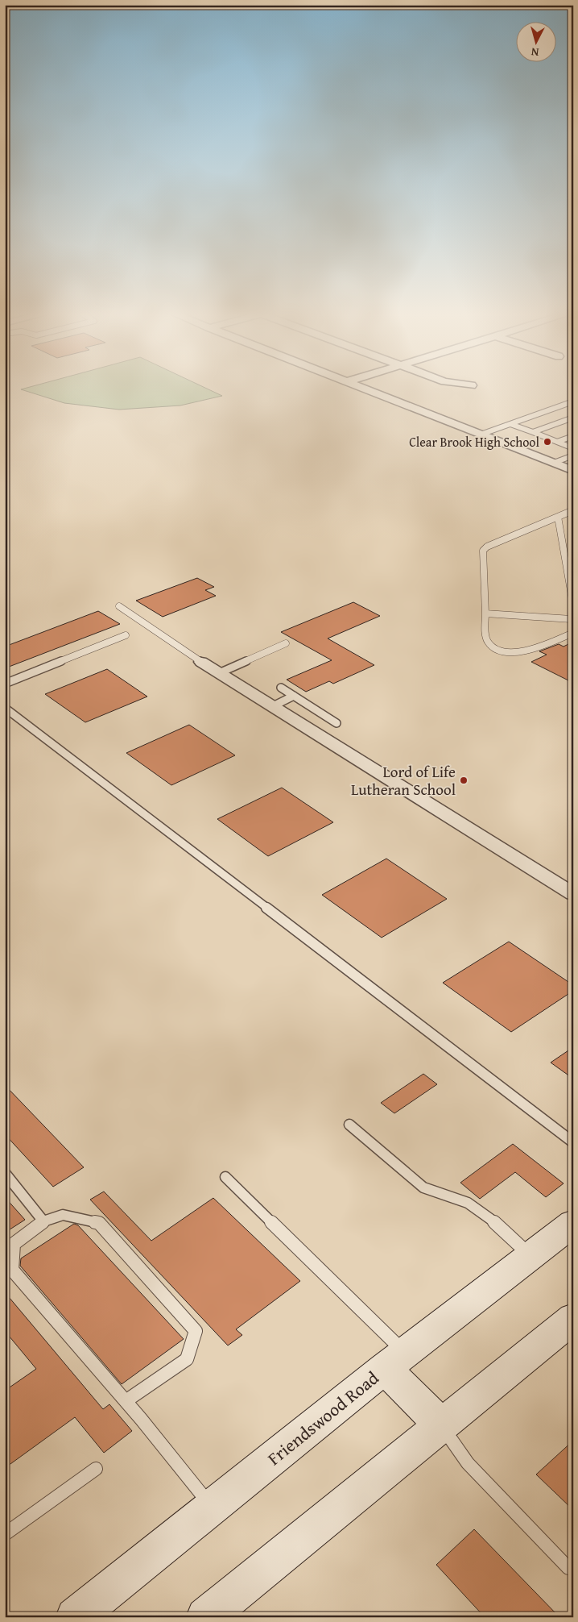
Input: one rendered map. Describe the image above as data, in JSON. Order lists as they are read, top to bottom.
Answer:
{
  "streets": {
    "main road": ["Friendswood Road"]
  },
  "places": ["Clear Brook High School", "Lord of Life Lutheran School"],
  "north": "bottom"
}
